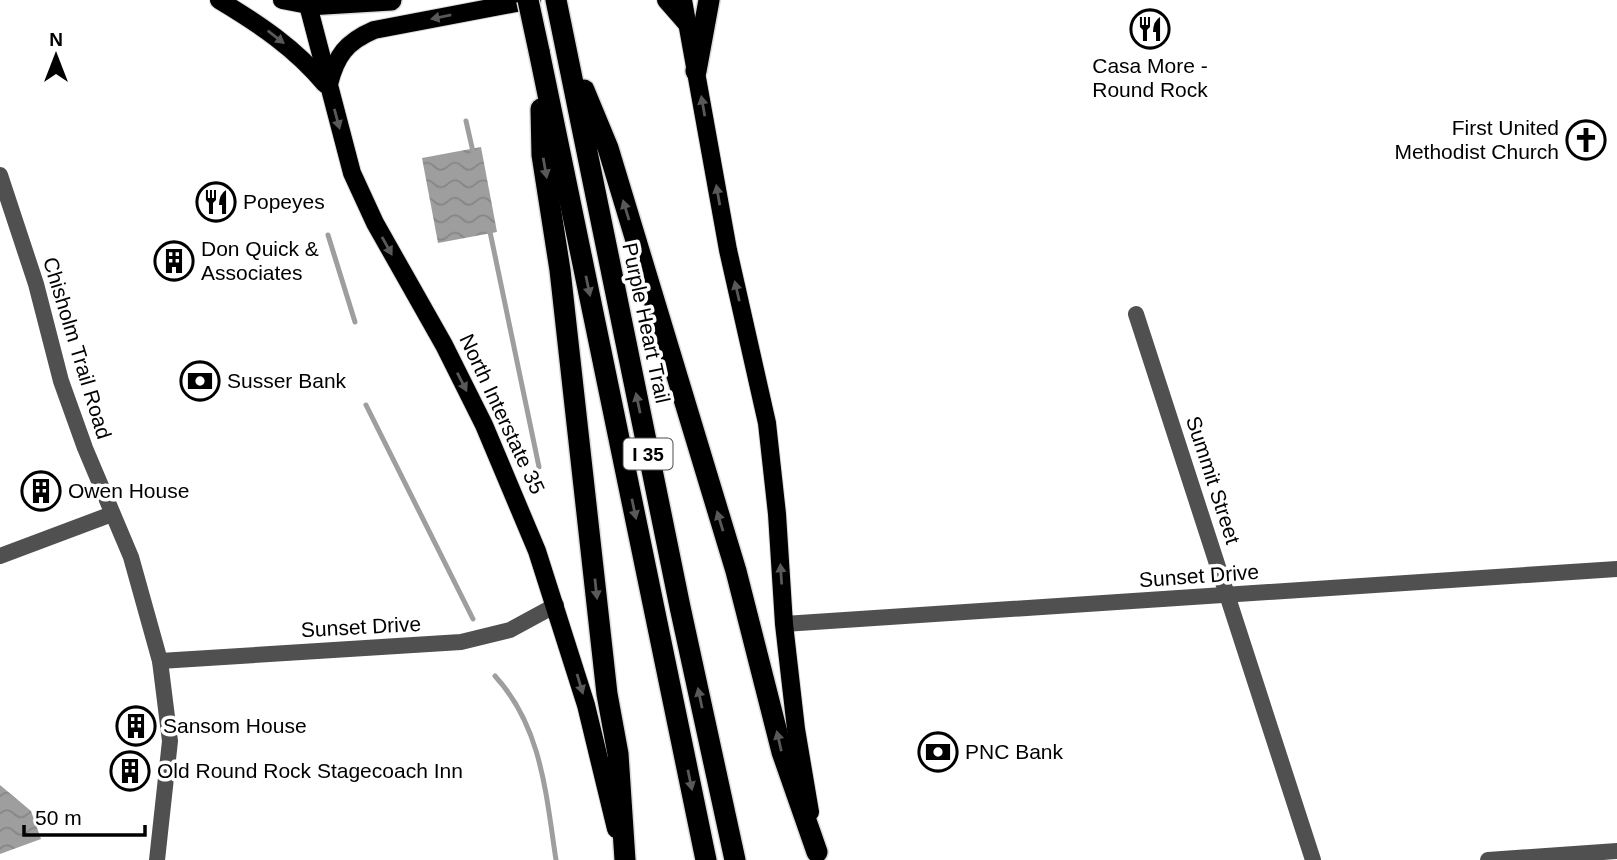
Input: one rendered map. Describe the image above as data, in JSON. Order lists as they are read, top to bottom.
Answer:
{
  "streets": {
    "highway": ["Purple Heart Trail", "I 35"],
    "main road": ["North Interstate 35"],
    "street": ["Chisholm Trail Road", "Summit Street", "Sunset Drive"]
  },
  "crossings": [
    ["Chisholm Trail Road", "Sunset Drive"],
    ["North Interstate 35", "Sunset Drive"],
    ["Summit Street", "Sunset Drive"]
  ],
  "one_way": ["North Interstate 35"],
  "places": {
    "restaurant": ["Casa More - Round Rock", "Popeyes"],
    "church": ["First United Methodist Church"],
    "building": [
      "Don Quick & Associates",
      "Owen House",
      "Sansom House",
      "Old Round Rock Stagecoach Inn"
    ],
    "bank": ["Susser Bank", "PNC Bank"]
  },
  "scale_bar": "50 m",
  "north": "top"
}
